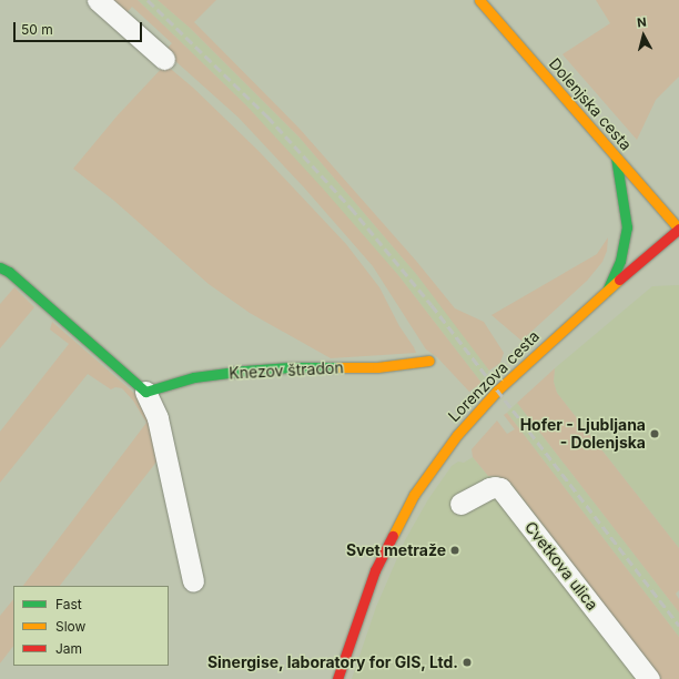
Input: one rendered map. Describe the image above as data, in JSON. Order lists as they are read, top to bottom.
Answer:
{
  "streets": {
    "street": [
      "Dolenjska cesta",
      "Knezov štradon",
      "Lorenzova cesta",
      "Cvetkova ulica"
    ]
  },
  "crossings": [
    ["Dolenjska cesta", "Lorenzova cesta"]
  ],
  "places": ["Hofer - Ljubljana - Dolenjska", "Svet metraže", "Sinergise, laboratory for GIS, Ltd."],
  "legend": ["Fast", "Slow", "Jam"],
  "scale_bar": "50 m",
  "north": "top"
}
